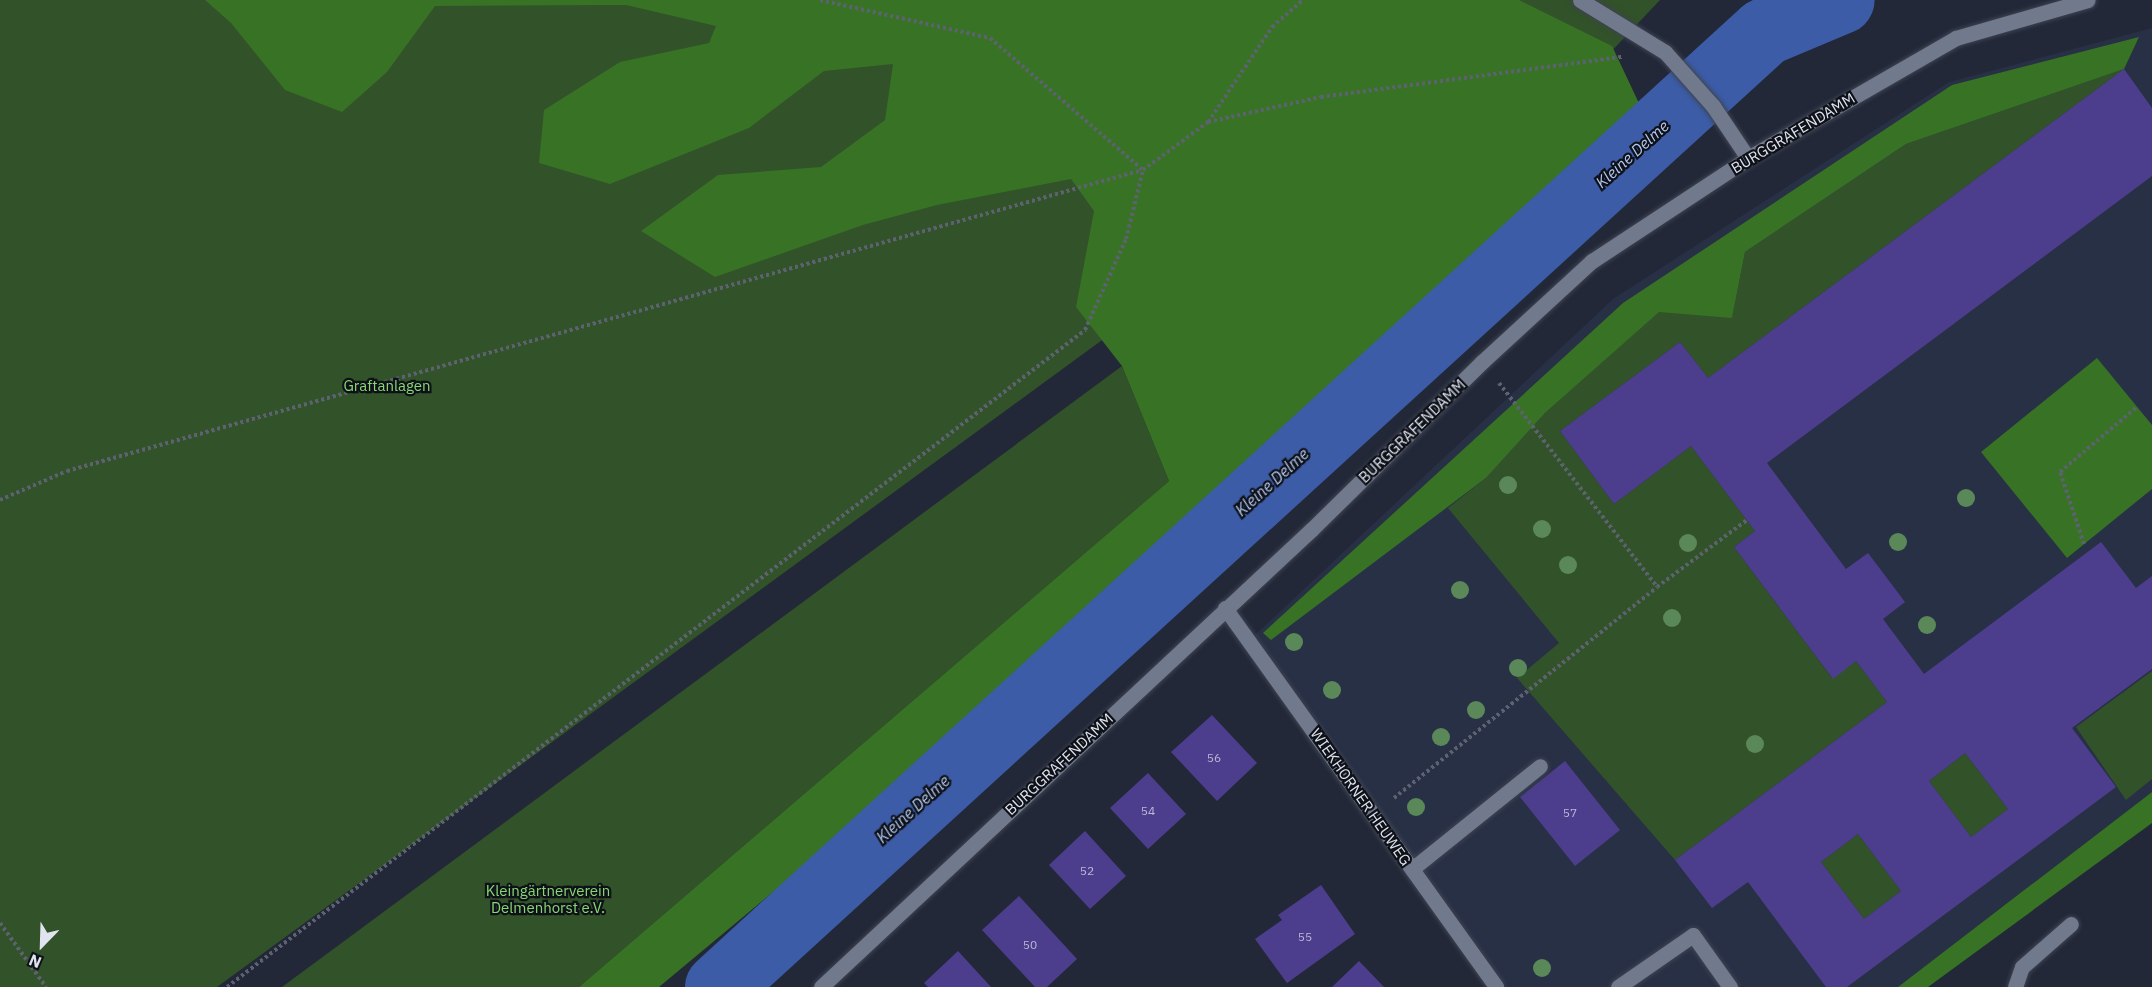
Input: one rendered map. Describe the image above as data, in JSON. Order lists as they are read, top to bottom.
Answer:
{
  "streets": {
    "street": ["BURGGRAFENDAMM", "WIEKHORNER HEUWEG"]
  },
  "crossings": [
    ["BURGGRAFENDAMM", "WIEKHORNER HEUWEG"]
  ],
  "water": ["Kleine Delme"],
  "parks": ["Graftanlagen", "Kleingärtnerverein Delmenhorst e.V."],
  "house_numbers": [
    "56",
    "54",
    "57",
    "52",
    "55",
    "50"
  ],
  "north": "bottom left"
}
